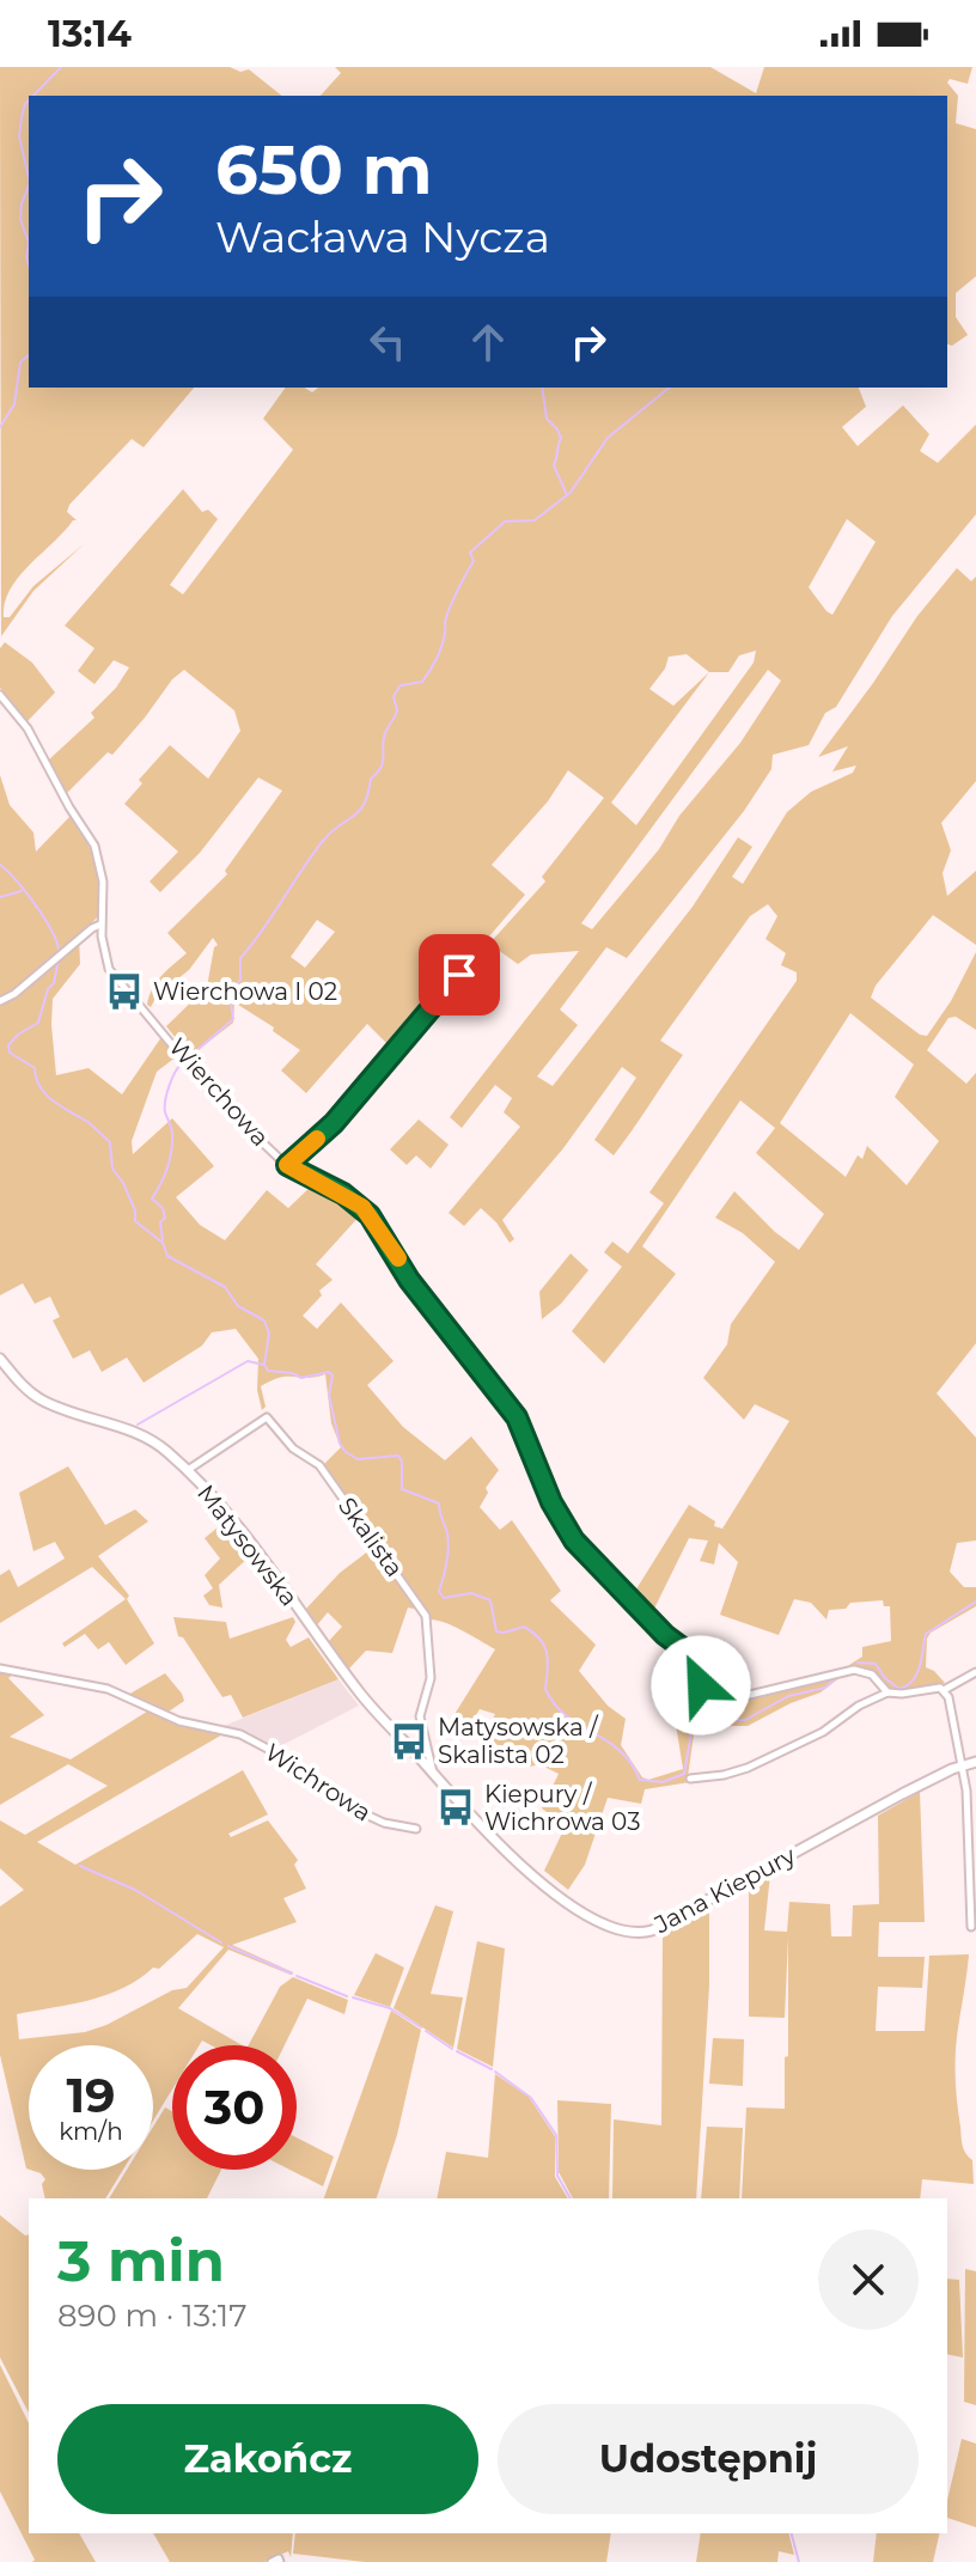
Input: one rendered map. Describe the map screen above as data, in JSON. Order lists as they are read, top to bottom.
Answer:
{
  "streets": {
    "street": [
      "Wierchowa",
      "Skalista",
      "Matysowska",
      "Wichrowa",
      "Jana Kiepury"
    ]
  },
  "crossings": [
    ["Skalista", "Matysowska"],
    ["Matysowska", "Jana Kiepury"]
  ],
  "places": {
    "bus stop": ["Wierchowa I 02", "Matysowska / Skalista 02", "Kiepury / Wichrowa 03"]
  },
  "page": {
    "status": "13:14",
    "turn": ["650 m", "Wacława Nycza"],
    "speed": "19 km/h",
    "limit": "30",
    "heading": ["3 min", "890 m · 13:17"],
    "buttons": ["Zakończ", "Udostępnij"]
  }
}
